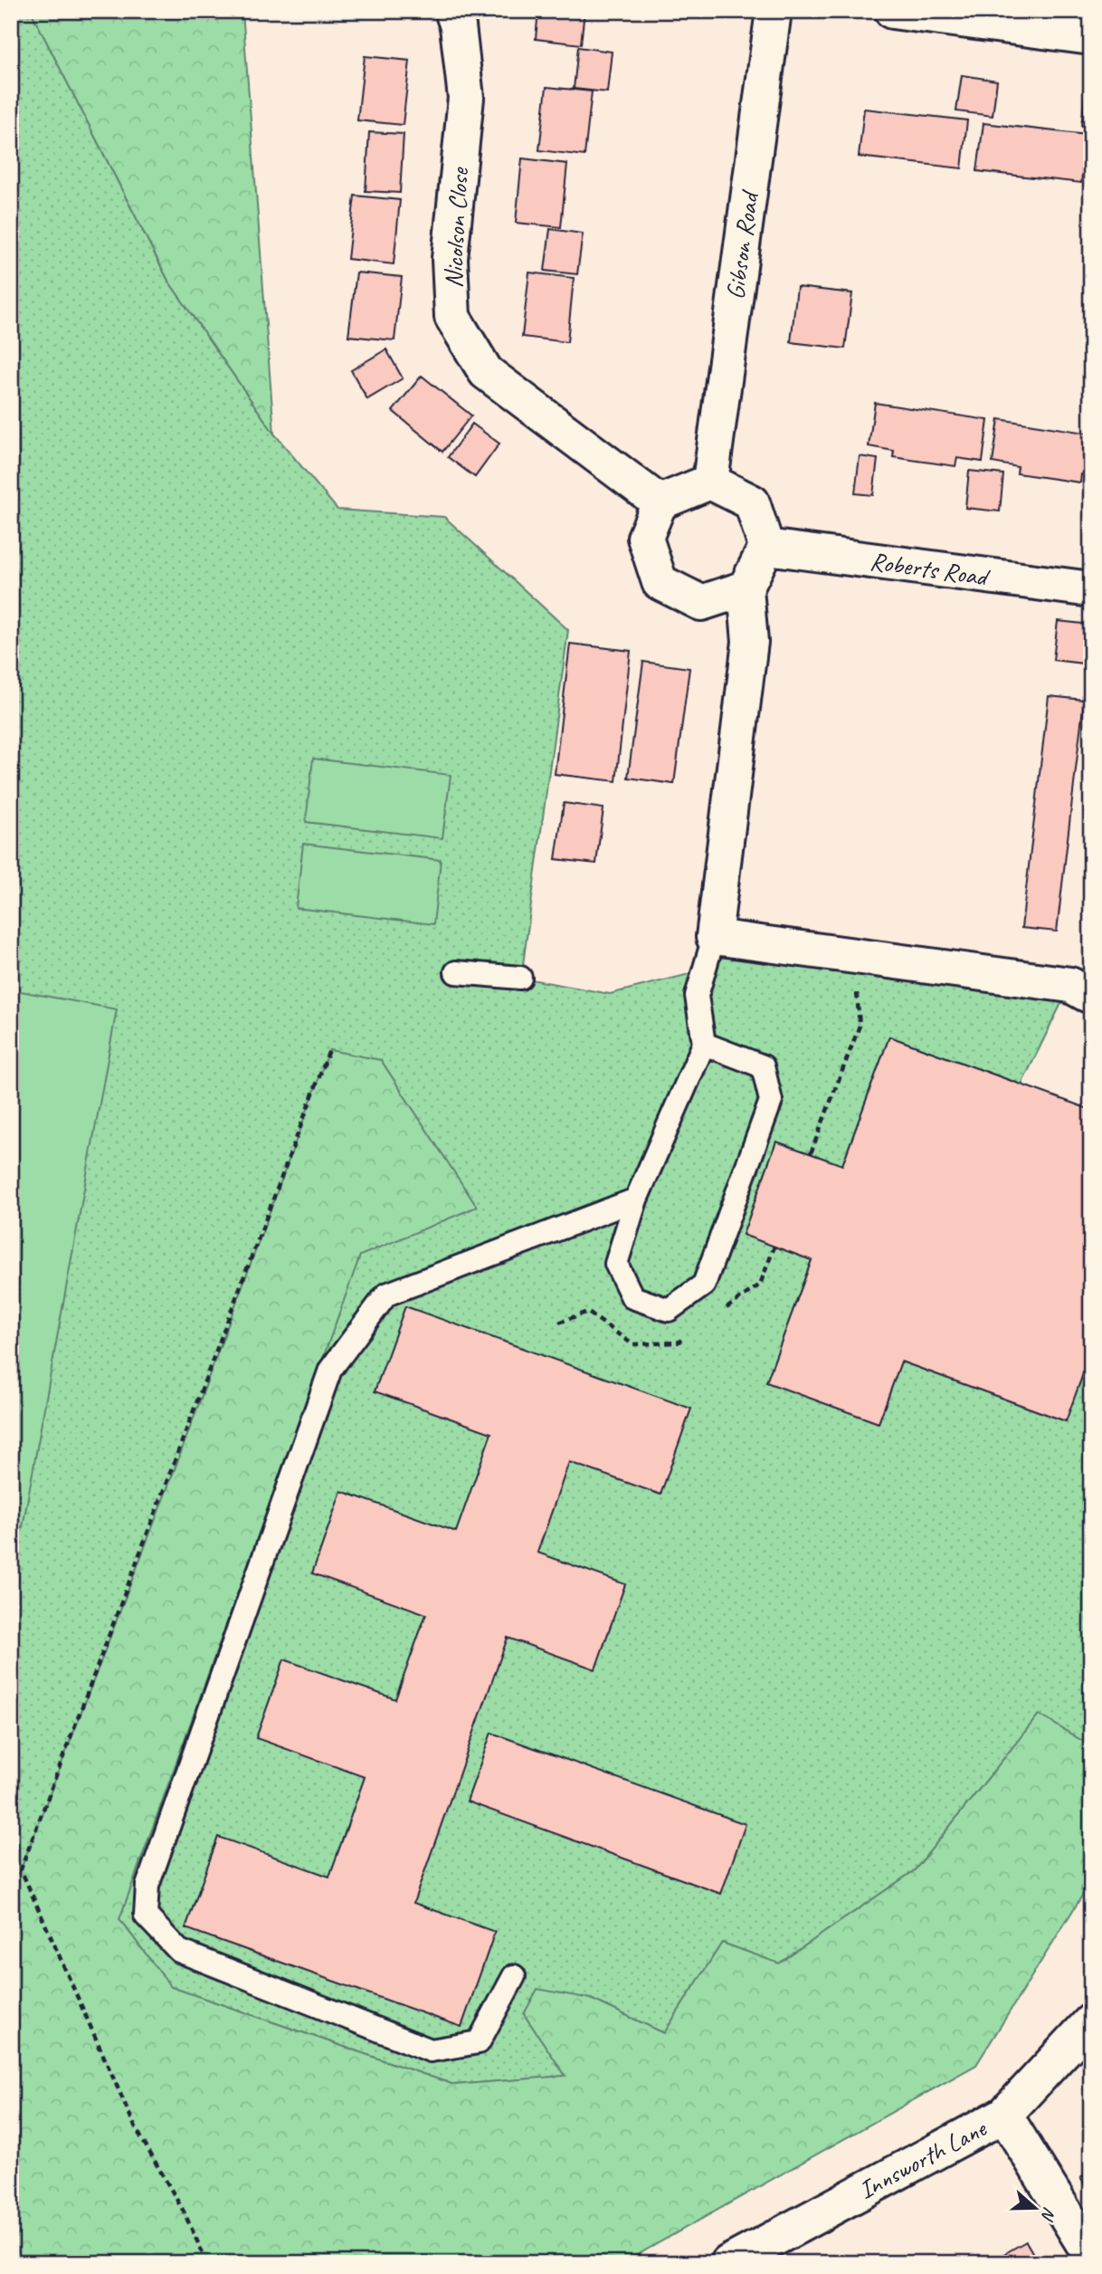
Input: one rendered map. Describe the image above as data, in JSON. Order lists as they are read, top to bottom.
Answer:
{
  "streets": {
    "street": [
      "Nicolson Close",
      "Gibson Road",
      "Roberts Road",
      "Innsworth Lane"
    ]
  },
  "crossings": [
    ["Nicolson Close", "Gibson Road"],
    ["Nicolson Close", "Roberts Road"],
    ["Gibson Road", "Roberts Road"]
  ],
  "north": "right"
}
